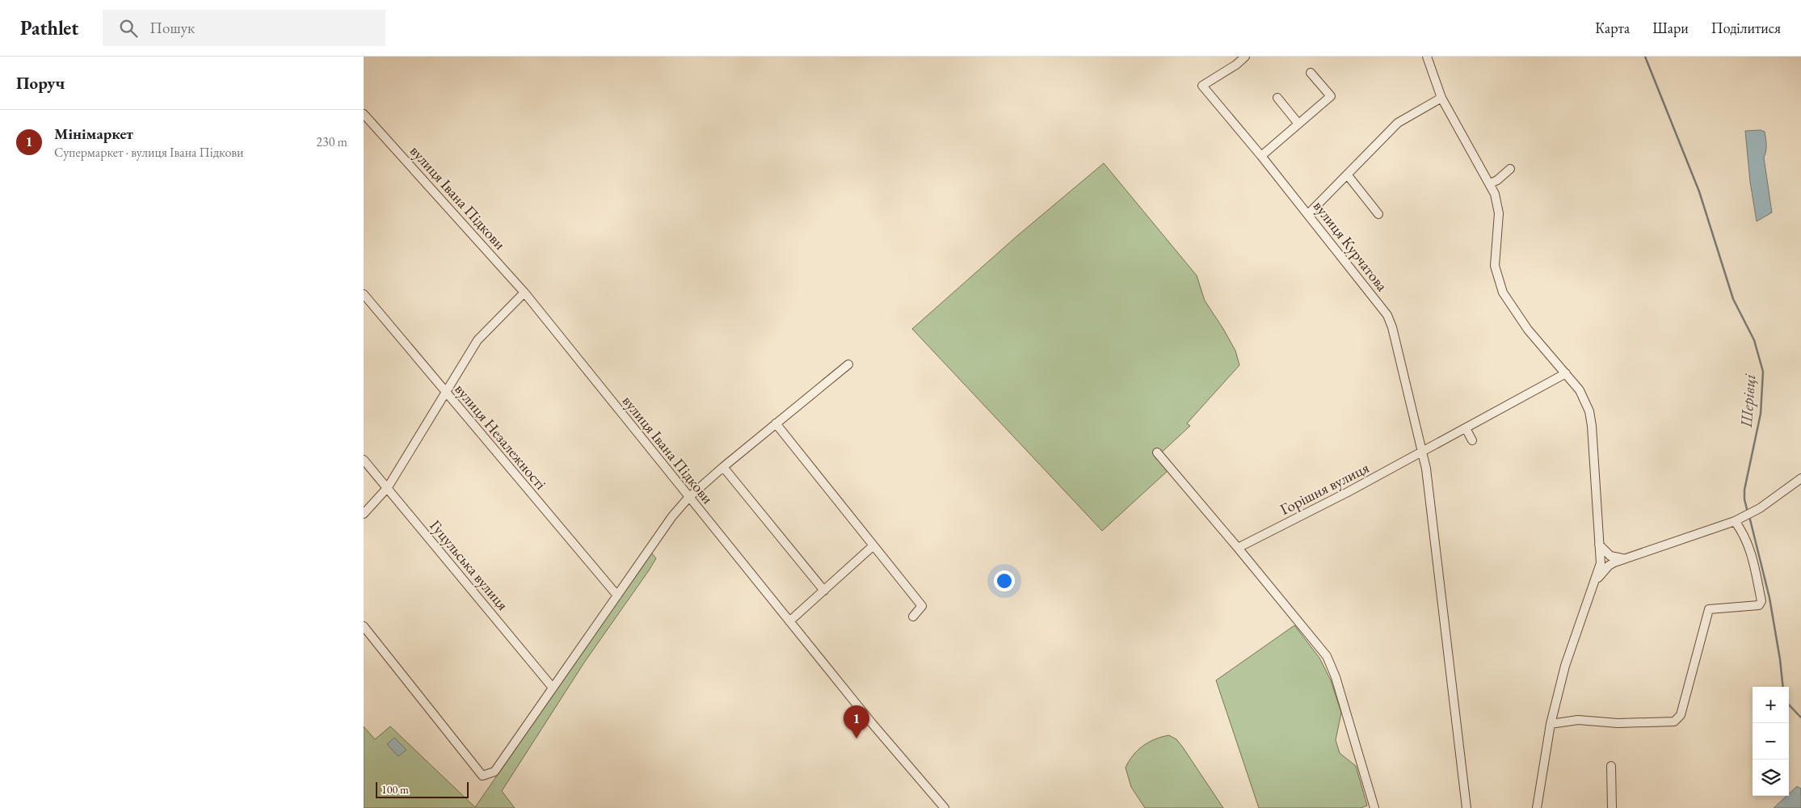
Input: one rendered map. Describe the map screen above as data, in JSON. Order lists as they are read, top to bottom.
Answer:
{
  "streets": {
    "street": [
      "вулиця Івана Підкови",
      "вулиця Курчатова",
      "вулиця Незалежності",
      "Горішня вулиця",
      "Гуцульська вулиця"
    ]
  },
  "crossings": [
    ["вулиця Курчатова", "Горішня вулиця"]
  ],
  "water": ["Шерівці"],
  "scale_bar": "100 m",
  "page": {
    "header": "Pathlet",
    "search": "Пошук",
    "nav": ["Карта", "Шари", "Поділитися"],
    "heading": "Поруч",
    "list": [
      {
        "mark": "1",
        "name": "Мінімаркет",
        "note": "Супермаркет · вулиця Івана Підкови",
        "value": "230 m"
      }
    ],
    "map_buttons": ["+", "−"],
    "pins": "1",
    "scale": "100 m"
  }
}
